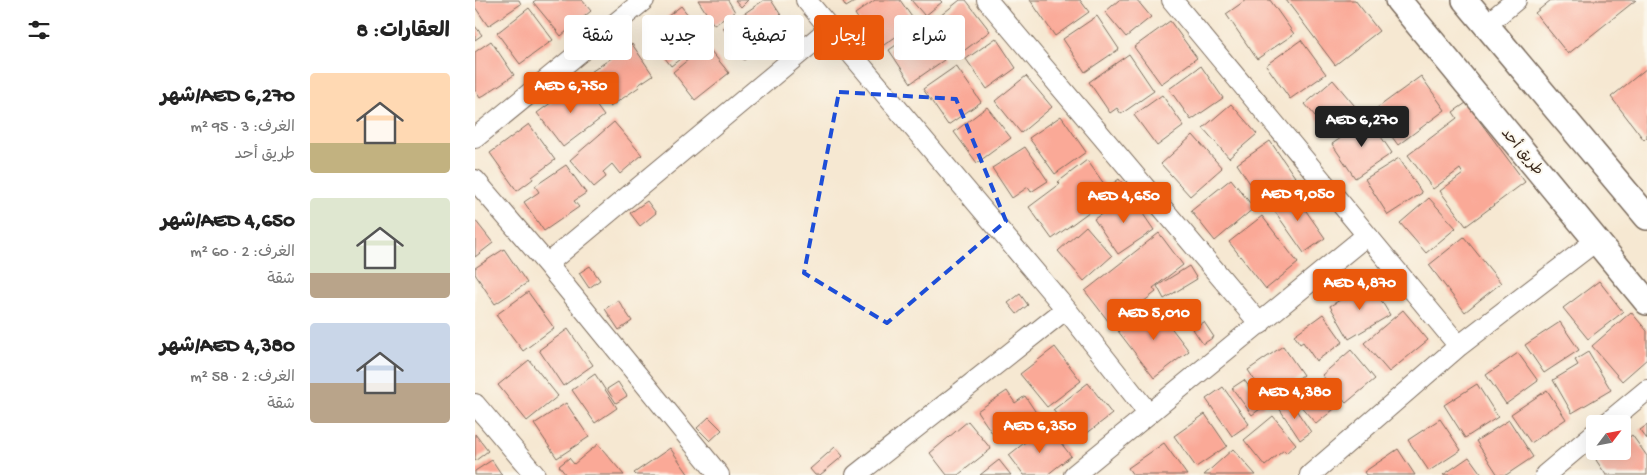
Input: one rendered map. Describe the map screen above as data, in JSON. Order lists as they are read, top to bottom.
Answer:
{
  "streets": {
    "main road": ["طريق أحد"]
  },
  "north": "top right",
  "page": {
    "heading": "العقارات: 8",
    "chip": [
      "شراء",
      "إيجار",
      "تصفية",
      "جديد",
      "شقة"
    ],
    "list": [
      {
        "name": "AED 6,270/شهر",
        "note": "الغرف: 3 · 95 m² · طريق أحد"
      },
      {
        "name": "AED 4,650/شهر",
        "note": "الغرف: 2 · 60 m² · شقة"
      },
      {
        "name": "AED 4,380/شهر",
        "note": "الغرف: 2 · 58 m² · شقة"
      }
    ],
    "price": [
      "AED 6,750",
      "AED 6,270",
      "AED 9,050",
      "AED 4,650",
      "AED 4,870",
      "AED 5,010",
      "AED 4,380",
      "AED 6,350"
    ]
  }
}
